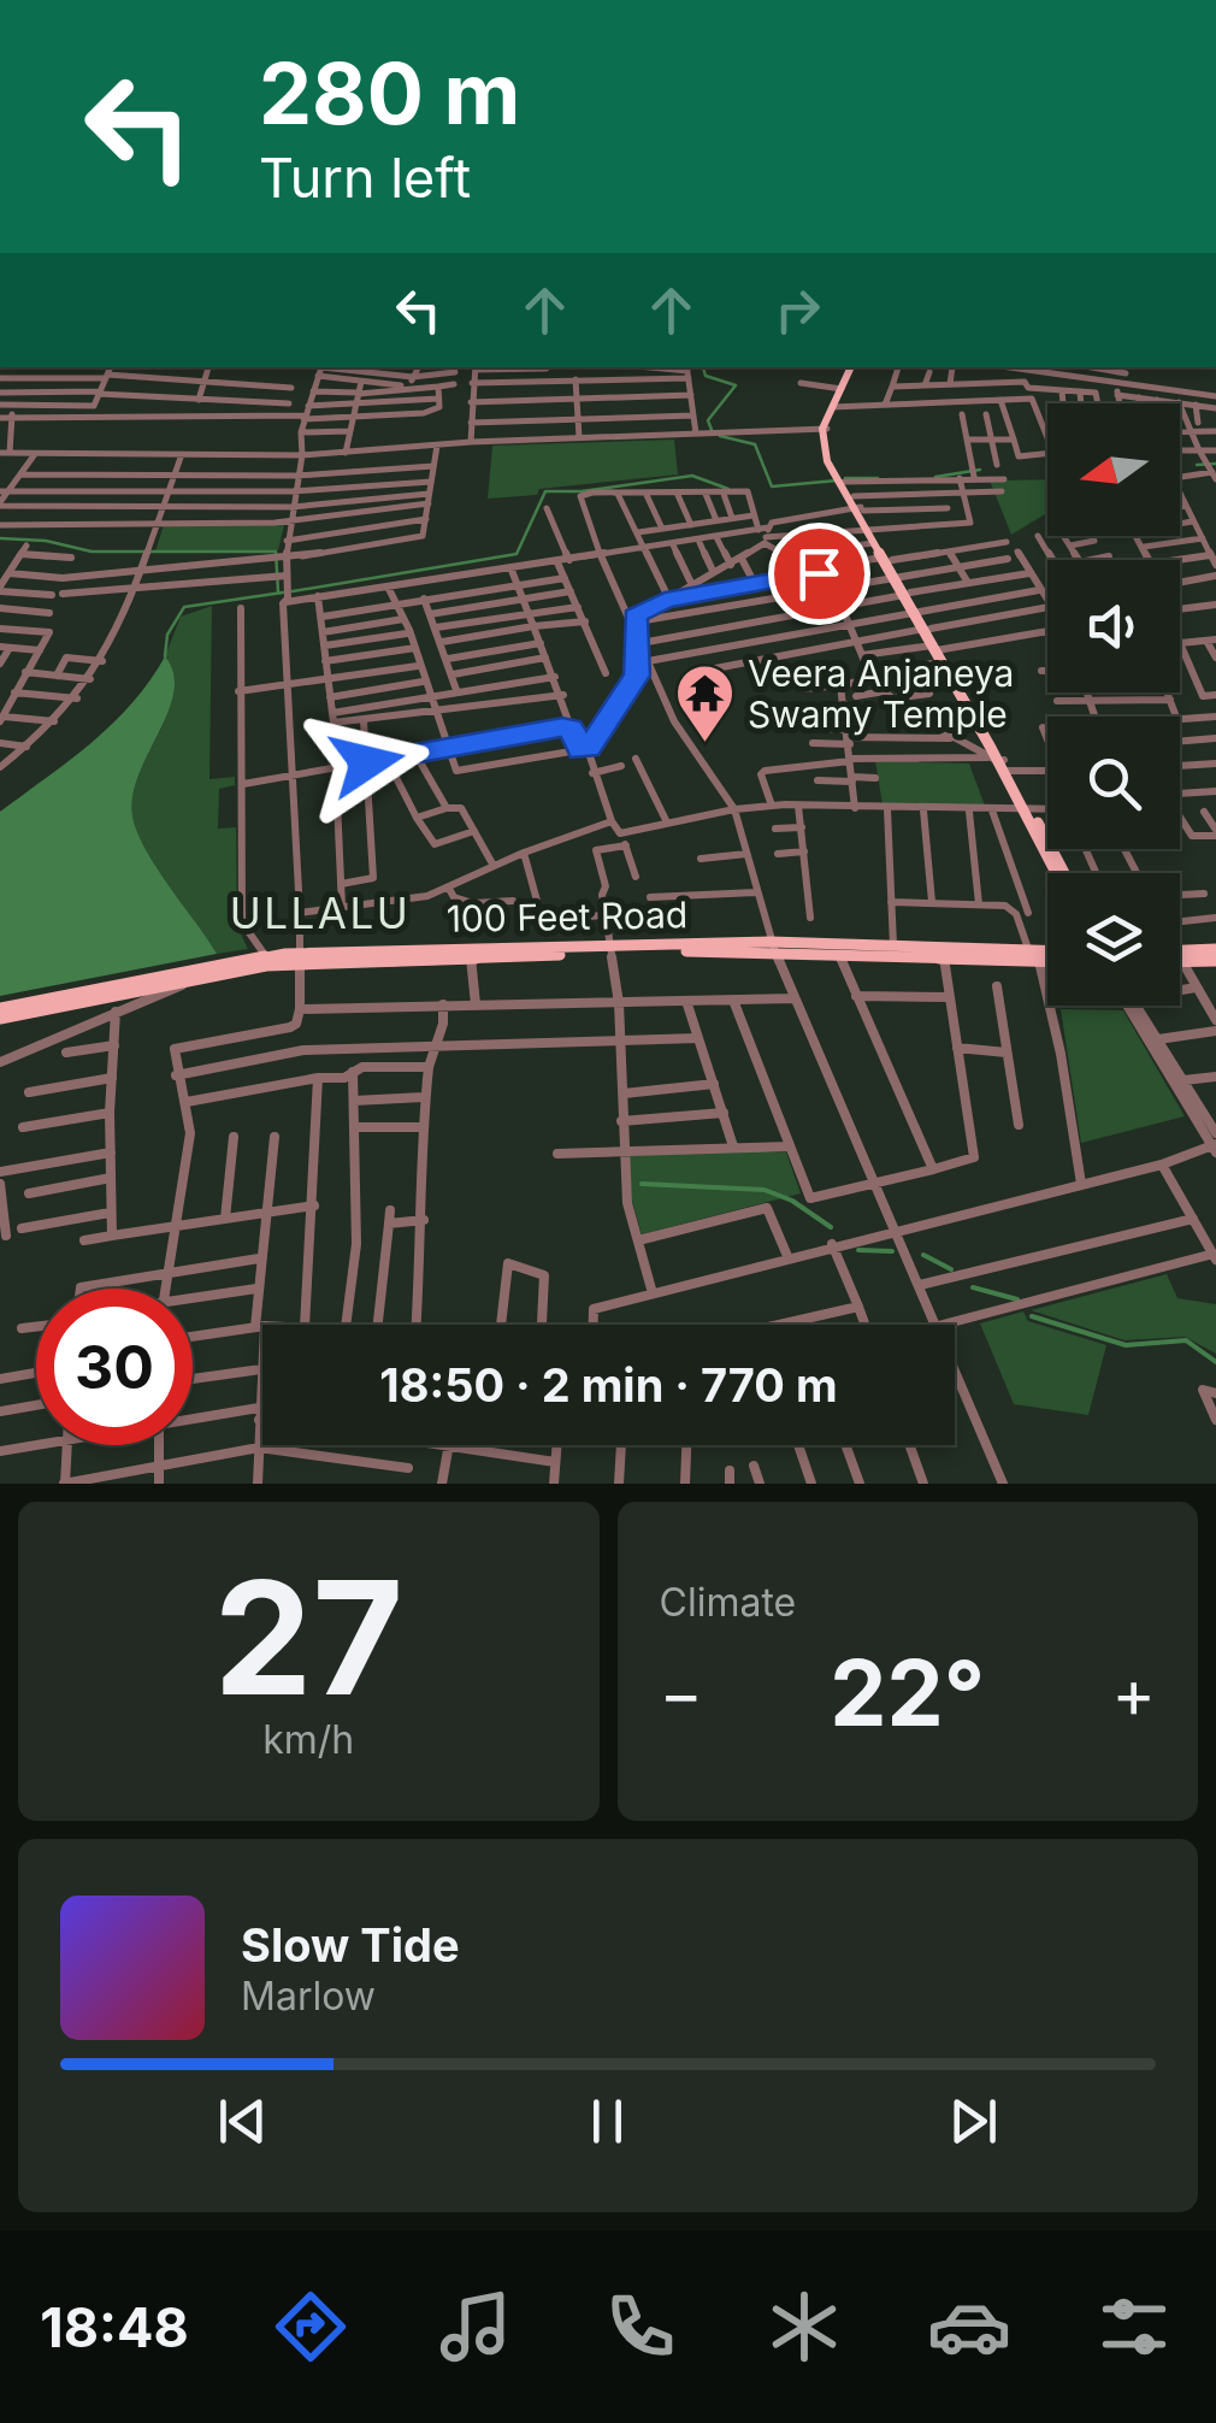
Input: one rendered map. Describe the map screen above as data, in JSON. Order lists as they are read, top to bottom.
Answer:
{
  "streets": {
    "main road": ["100 Feet Road"]
  },
  "districts": ["ULLALU"],
  "places": {
    "temple": ["Veera Anjaneya Swamy Temple"]
  },
  "north": "left",
  "page": {
    "turn": ["280 m", "Turn left"],
    "limit": "30",
    "trip": "18:50 · 2 min · 770 m",
    "tile": [
      ["27", "km/h"],
      "Climate"
    ],
    "heat": ["−", "22°", "+"],
    "song": ["Slow Tide", "Marlow"],
    "tabs": "18:48"
  }
}
